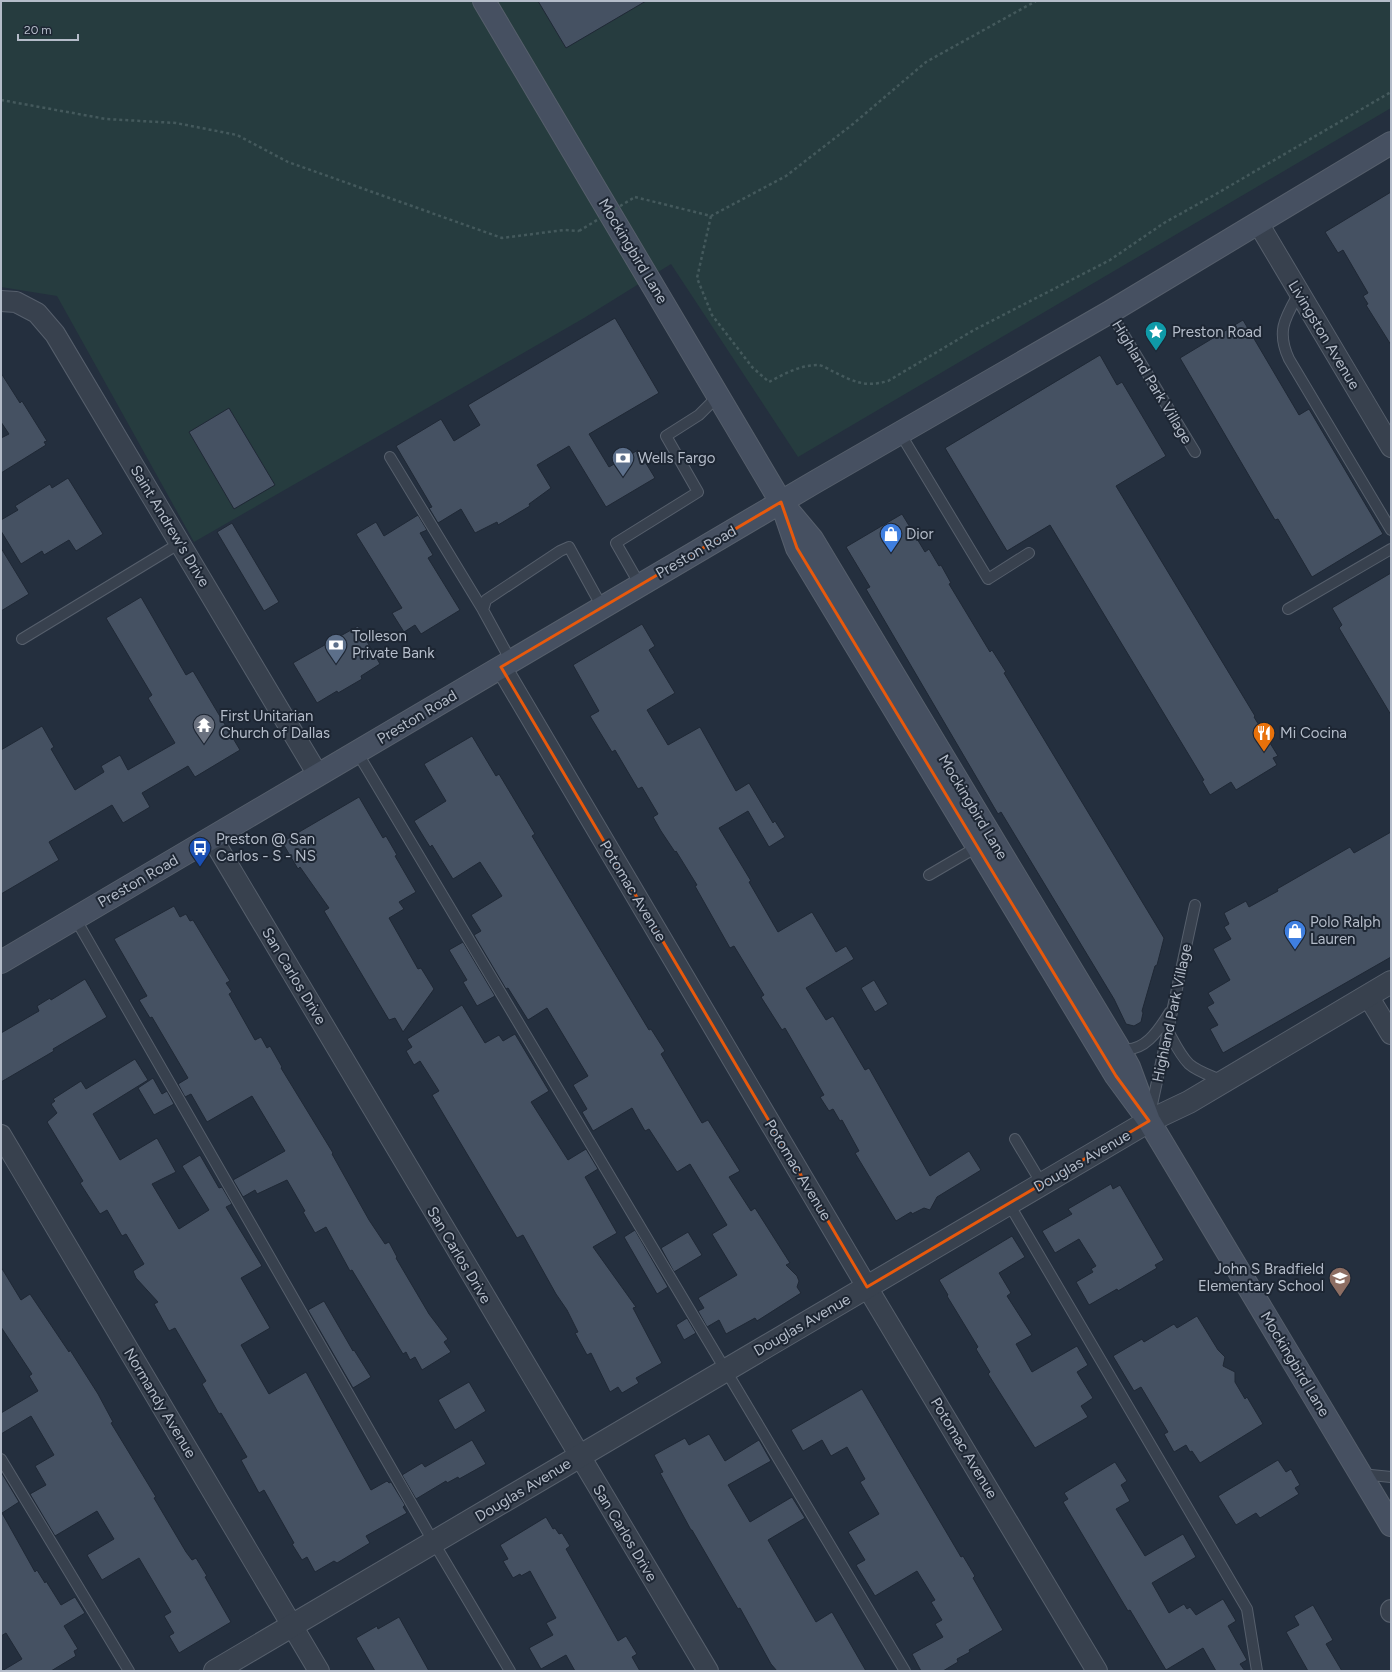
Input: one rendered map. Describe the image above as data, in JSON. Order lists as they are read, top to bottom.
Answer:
{
  "streets": {
    "main road": ["Mockingbird Lane", "Preston Road"],
    "street": [
      "Livingston Avenue",
      "Saint Andrew's Drive",
      "Potomac Avenue",
      "San Carlos Drive",
      "Douglas Avenue",
      "Normandy Avenue"
    ],
    "lane": ["Highland Park Village"]
  },
  "crossings": [
    ["Mockingbird Lane", "Highland Park Village"],
    ["Mockingbird Lane", "Preston Road"],
    ["Mockingbird Lane", "Douglas Avenue"],
    ["Livingston Avenue", "Preston Road"],
    ["Highland Park Village", "Preston Road"],
    ["Highland Park Village", "Douglas Avenue"],
    ["Saint Andrew's Drive", "Preston Road"],
    ["Preston Road", "Potomac Avenue"],
    ["Preston Road", "San Carlos Drive"],
    ["Potomac Avenue", "Douglas Avenue"],
    ["San Carlos Drive", "Douglas Avenue"],
    ["Douglas Avenue", "Normandy Avenue"]
  ],
  "places": {
    "place": ["Preston Road"],
    "bank": ["Wells Fargo", "Tolleson Private Bank"],
    "shop": ["Dior", "Polo Ralph Lauren"],
    "temple": ["First Unitarian Church of Dallas"],
    "restaurant": ["Mi Cocina"],
    "bus stop": ["Preston @ San Carlos - S - NS"],
    "school or university": ["John S Bradfield Elementary School"]
  },
  "scale_bar": "20 m"
}
